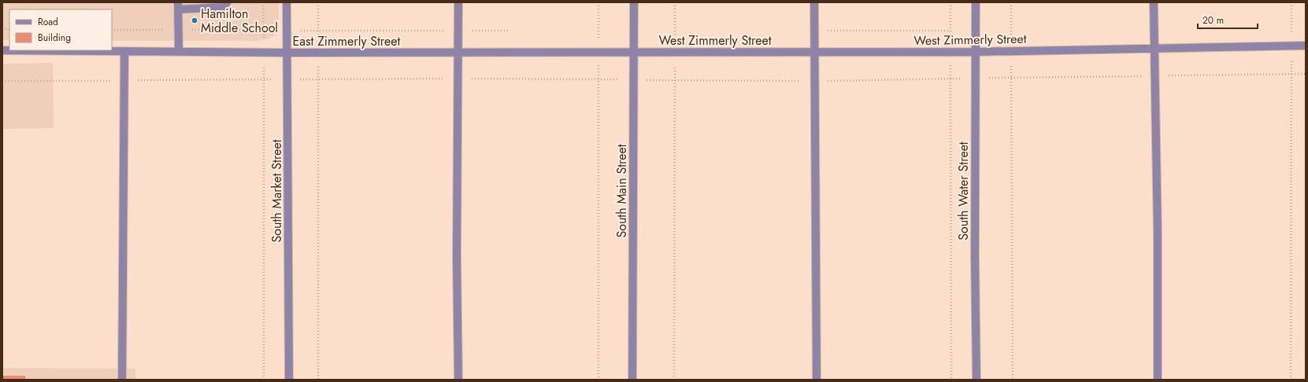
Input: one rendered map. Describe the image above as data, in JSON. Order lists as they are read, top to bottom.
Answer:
{
  "streets": {
    "street": [
      "West Zimmerly Street",
      "East Zimmerly Street",
      "South Market Street",
      "South Main Street",
      "South Water Street"
    ]
  },
  "crossings": [
    ["West Zimmerly Street", "East Zimmerly Street"],
    ["West Zimmerly Street", "South Main Street"],
    ["West Zimmerly Street", "South Water Street"],
    ["East Zimmerly Street", "South Market Street"],
    ["East Zimmerly Street", "South Main Street"]
  ],
  "places": ["Hamilton Middle School"],
  "legend": ["Road", "Building"],
  "scale_bar": "20 m"
}
